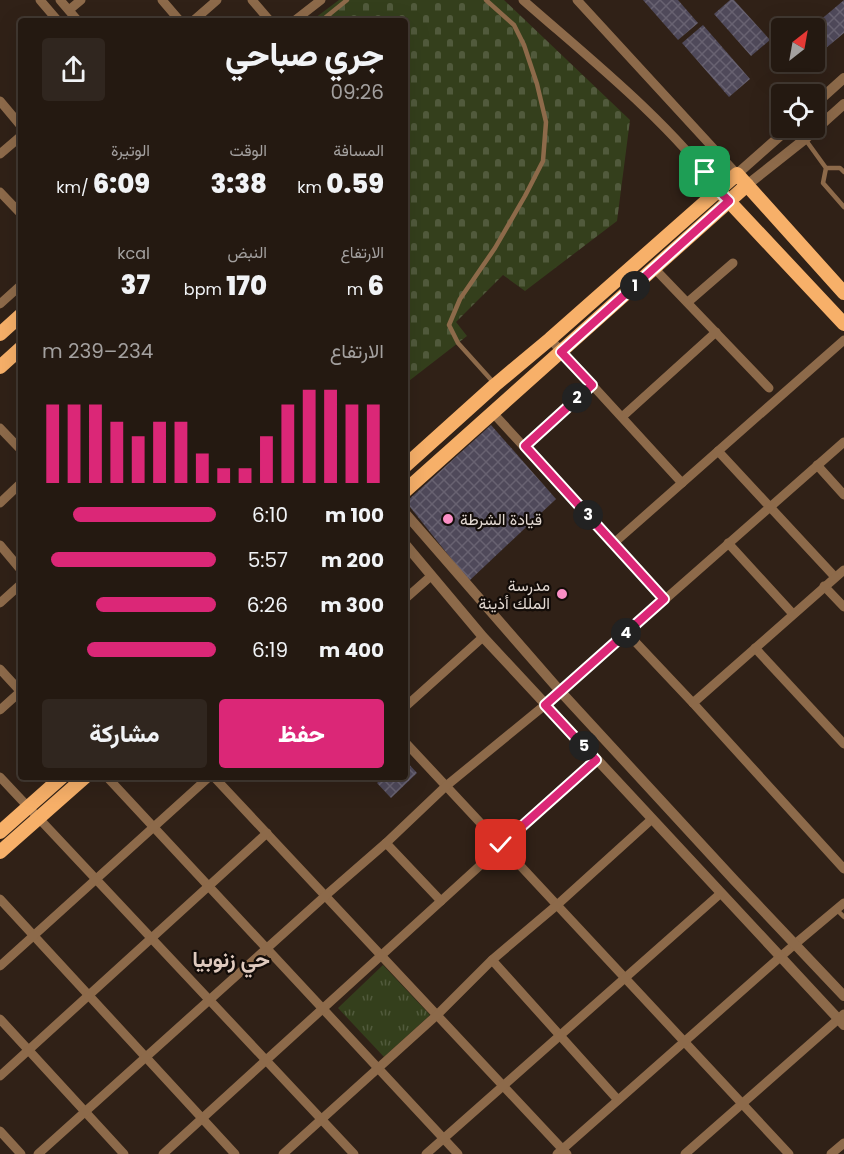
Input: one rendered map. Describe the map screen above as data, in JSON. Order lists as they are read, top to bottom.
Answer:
{
  "districts": ["حي زنوبيا"],
  "places": ["قيادة الشرطة", "مدرسة الملك أذينة"],
  "north": "top right",
  "page": {
    "heading": ["جري صباحي", "09:26"],
    "stats": [
      ["المسافة", "0.59 km"],
      ["الوقت", "3:38"],
      ["الوتيرة", "6:09 /km"],
      ["الارتفاع", "6 m"],
      ["النبض", "170 bpm"],
      ["kcal", "37"]
    ],
    "pins": [
      "1",
      "2",
      "3",
      "4",
      "5"
    ],
    "chart": ["الارتفاع", "234–239 m"],
    "list": [
      {
        "name": "100 m",
        "note": "6:10"
      },
      {
        "name": "200 m",
        "note": "5:57"
      },
      {
        "name": "300 m",
        "note": "6:26"
      },
      {
        "name": "400 m",
        "note": "6:19"
      }
    ],
    "buttons": ["حفظ", "مشاركة"]
  }
}
